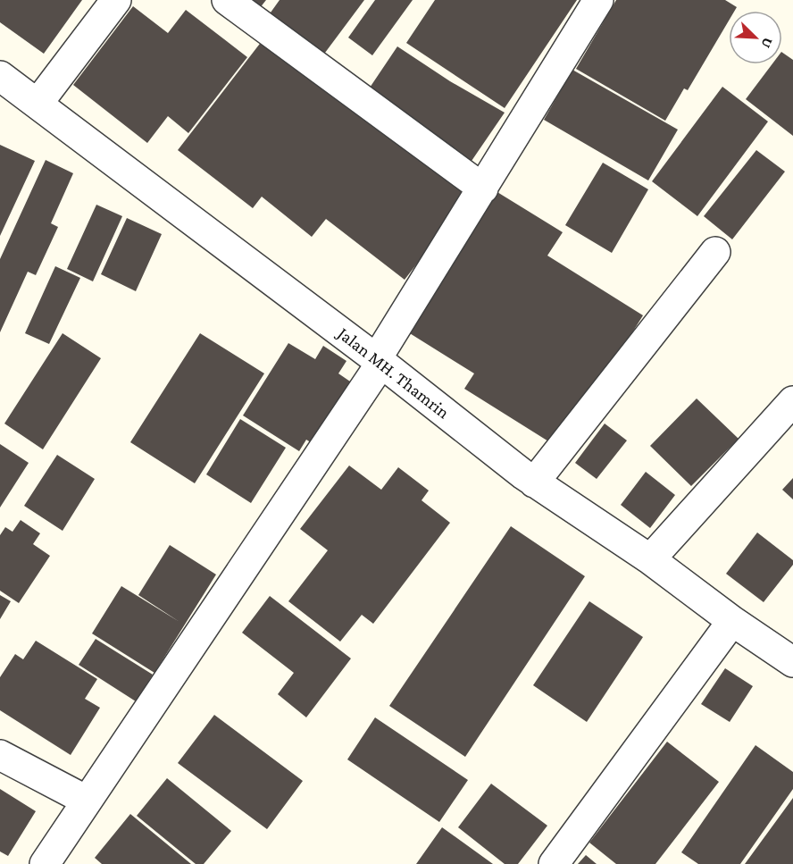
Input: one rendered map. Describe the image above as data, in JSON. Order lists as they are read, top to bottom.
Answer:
{
  "streets": {
    "street": ["Jalan MH. Thamrin"]
  },
  "north": "bottom right"
}
